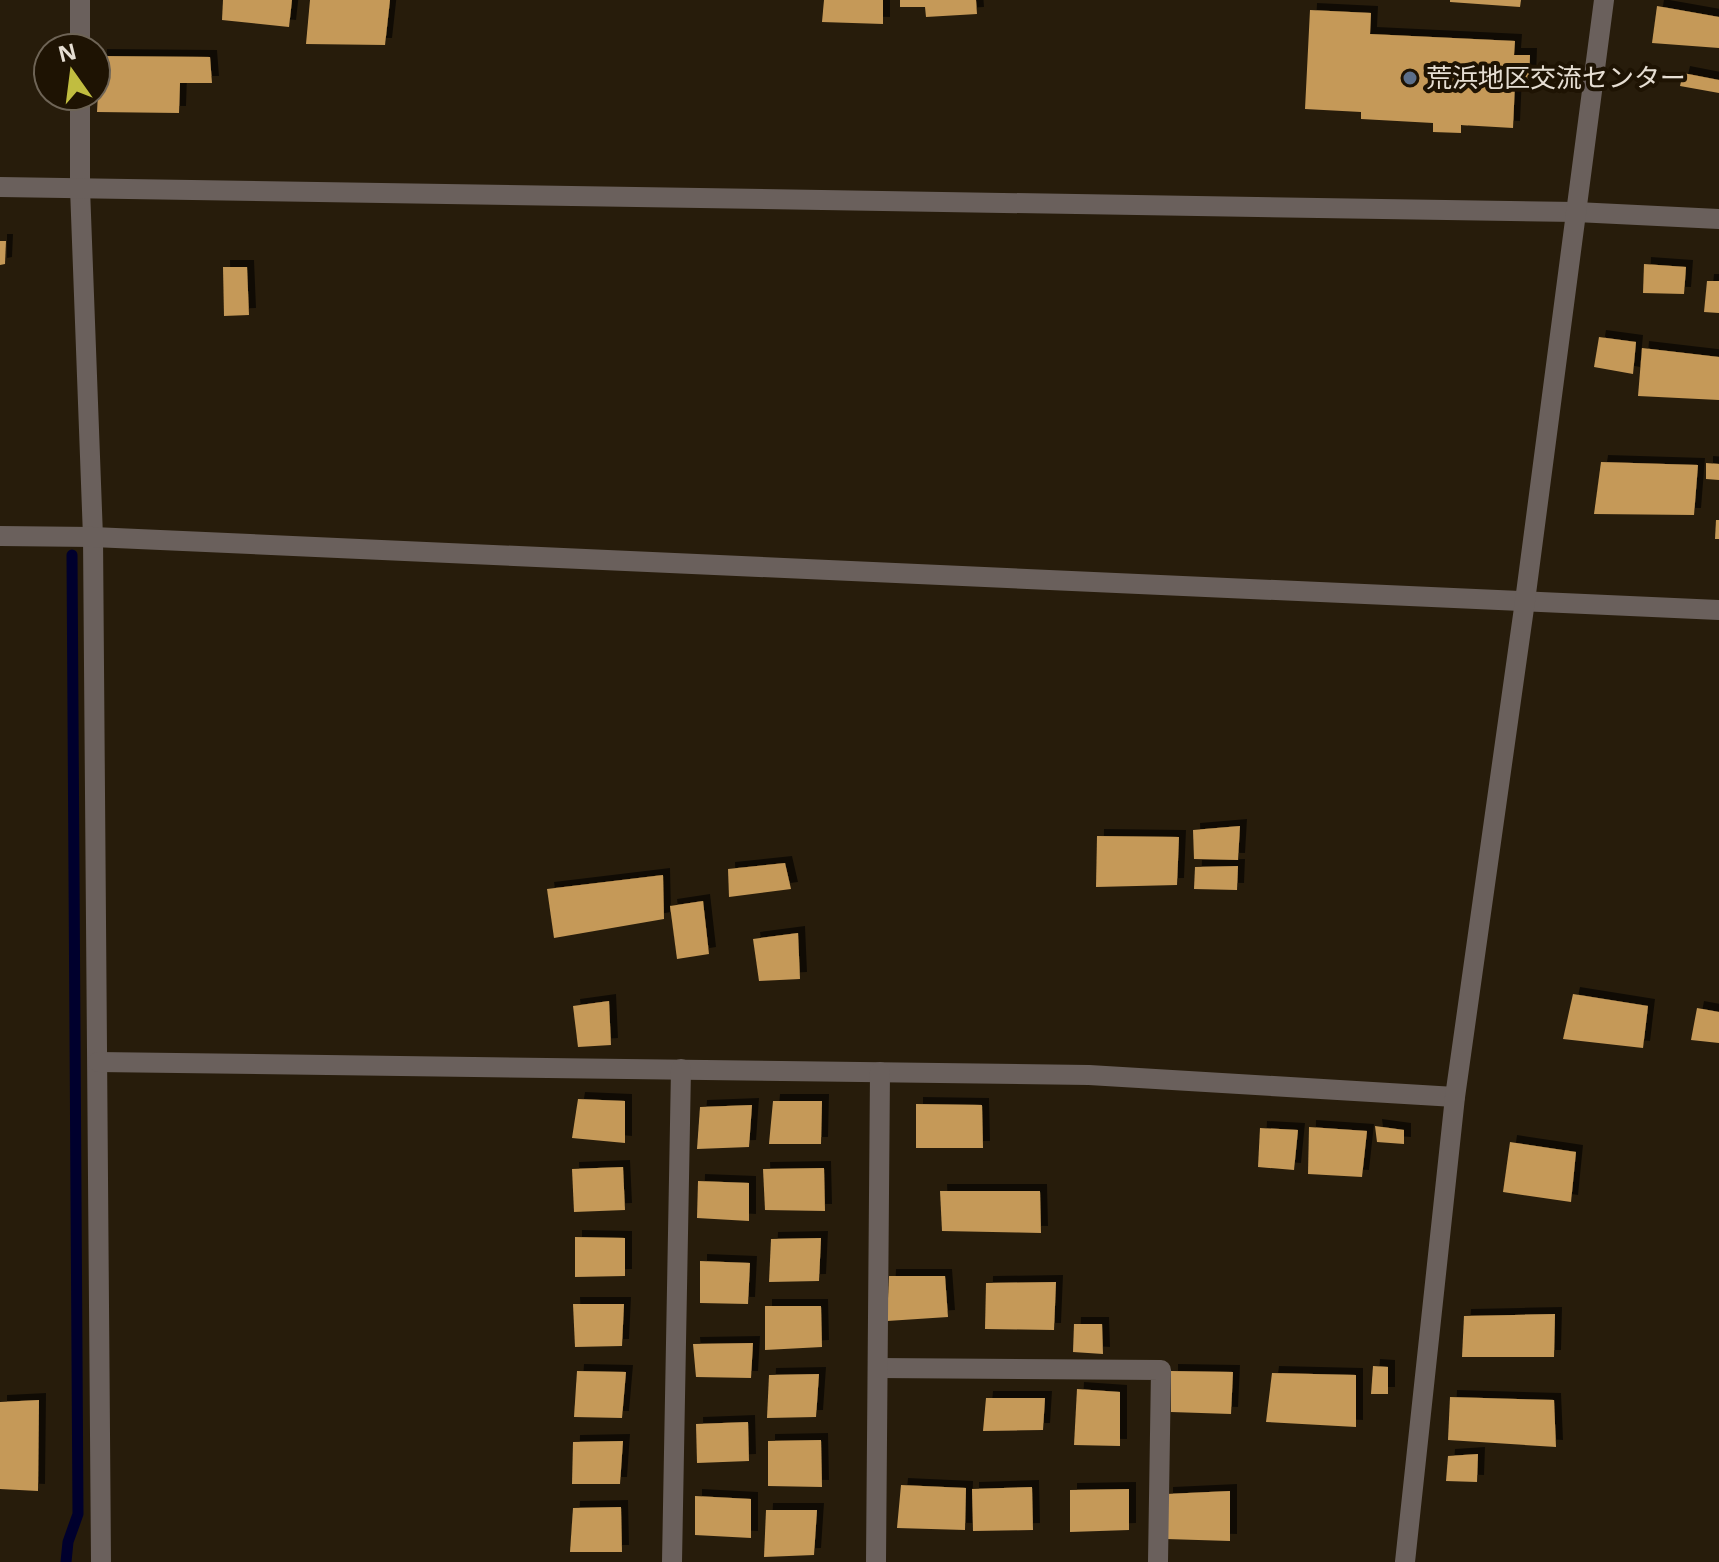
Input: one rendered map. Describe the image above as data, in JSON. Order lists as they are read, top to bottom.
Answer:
{
  "places": ["荒浜地区交流センター"],
  "north": "top"
}
